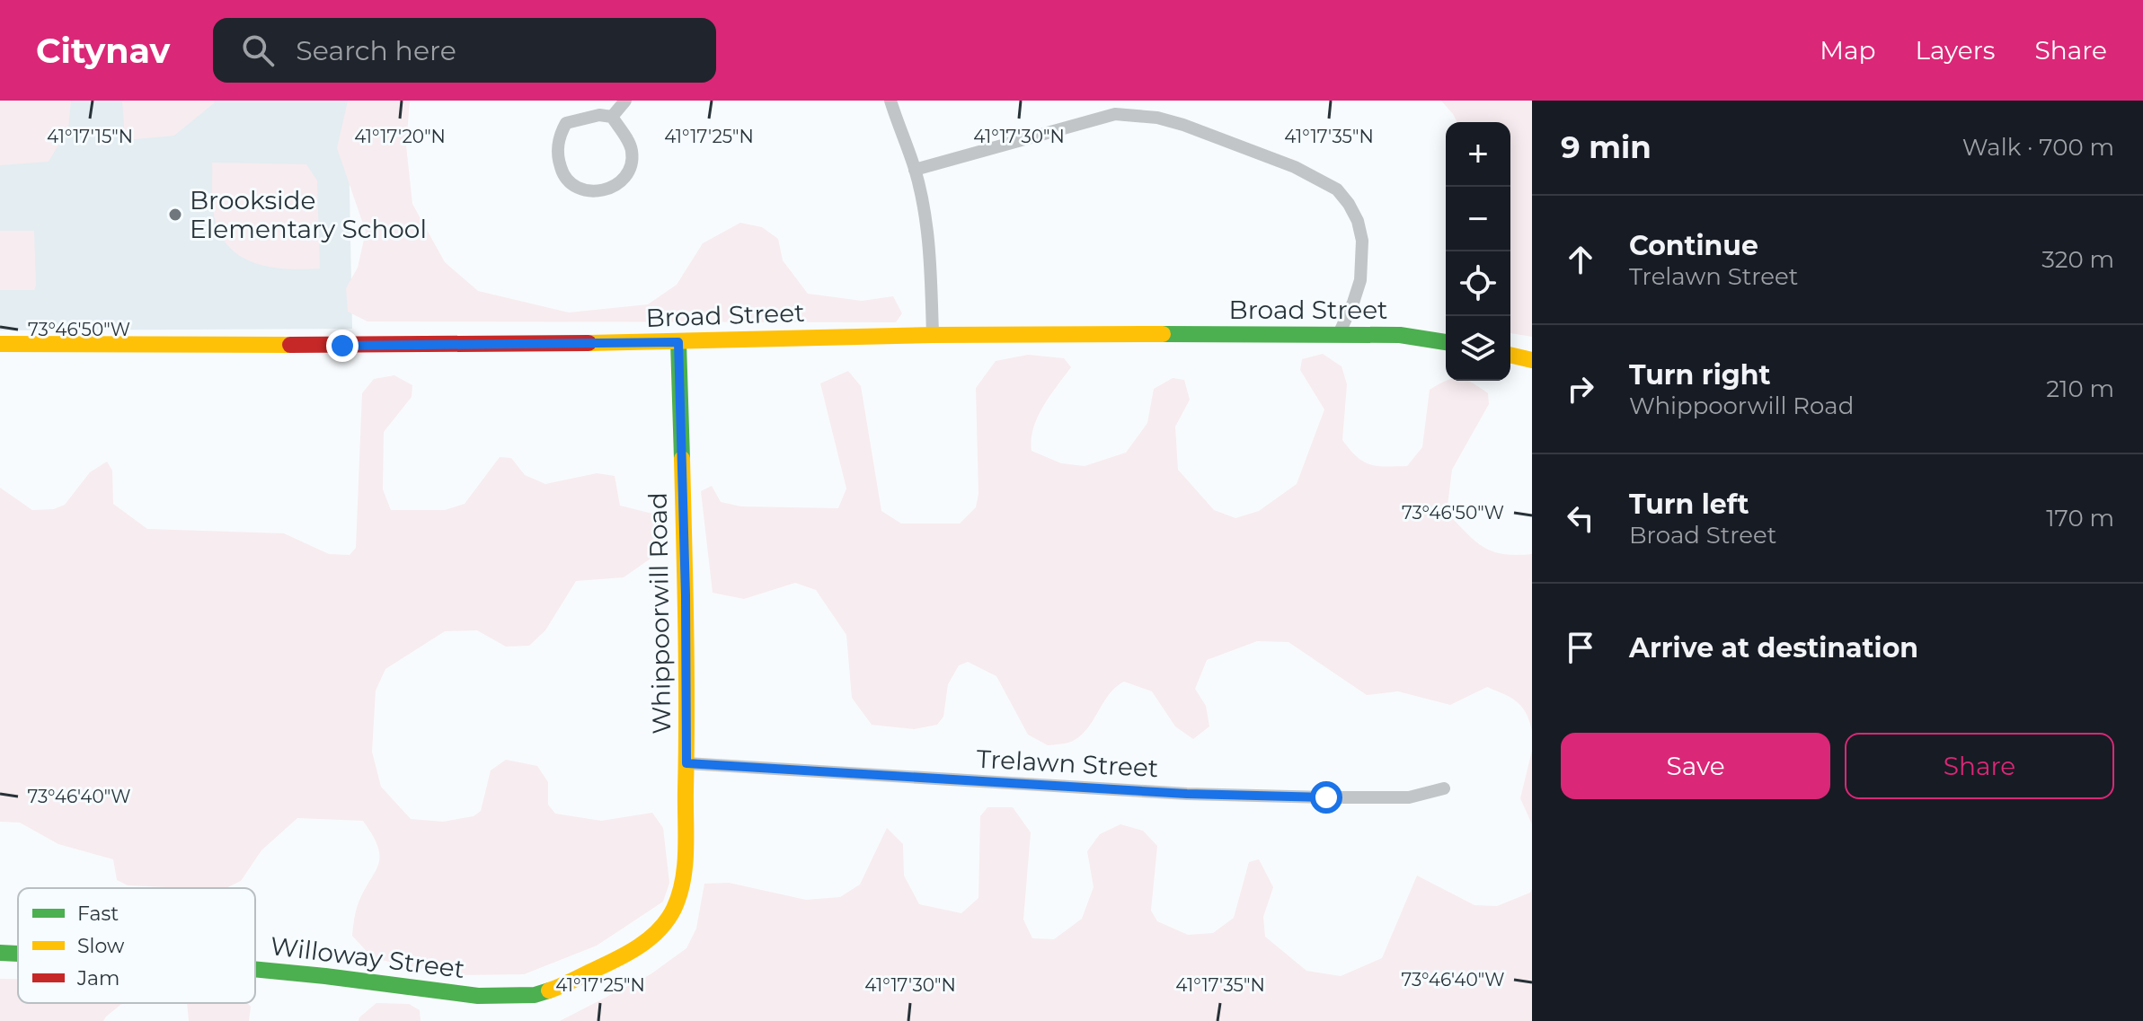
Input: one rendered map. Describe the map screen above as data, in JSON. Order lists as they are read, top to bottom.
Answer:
{
  "streets": {
    "street": [
      "Broad Street",
      "Whippoorwill Road",
      "Trelawn Street",
      "Willoway Street"
    ]
  },
  "crossings": [
    ["Broad Street", "Whippoorwill Road"],
    ["Whippoorwill Road", "Trelawn Street"],
    ["Whippoorwill Road", "Willoway Street"]
  ],
  "places": ["Brookside Elementary School"],
  "legend": ["Fast", "Slow", "Jam"],
  "page": {
    "header": "Citynav",
    "search": "Search here",
    "nav": ["Map", "Layers", "Share"],
    "heading": ["9 min", "Walk · 700 m"],
    "map_buttons": ["+", "−"],
    "list": [
      ["Continue", "Trelawn Street", "320 m"],
      ["Turn right", "Whippoorwill Road", "210 m"],
      ["Turn left", "Broad Street", "170 m"],
      "Arrive at destination"
    ],
    "buttons": ["Save", "Share"]
  },
  "coordinates": [
    "41°17'15\"N",
    "41°17'20\"N",
    "41°17'25\"N",
    "41°17'30\"N",
    "41°17'35\"N",
    "73°46'50\"W",
    "73°46'40\"W"
  ]
}
